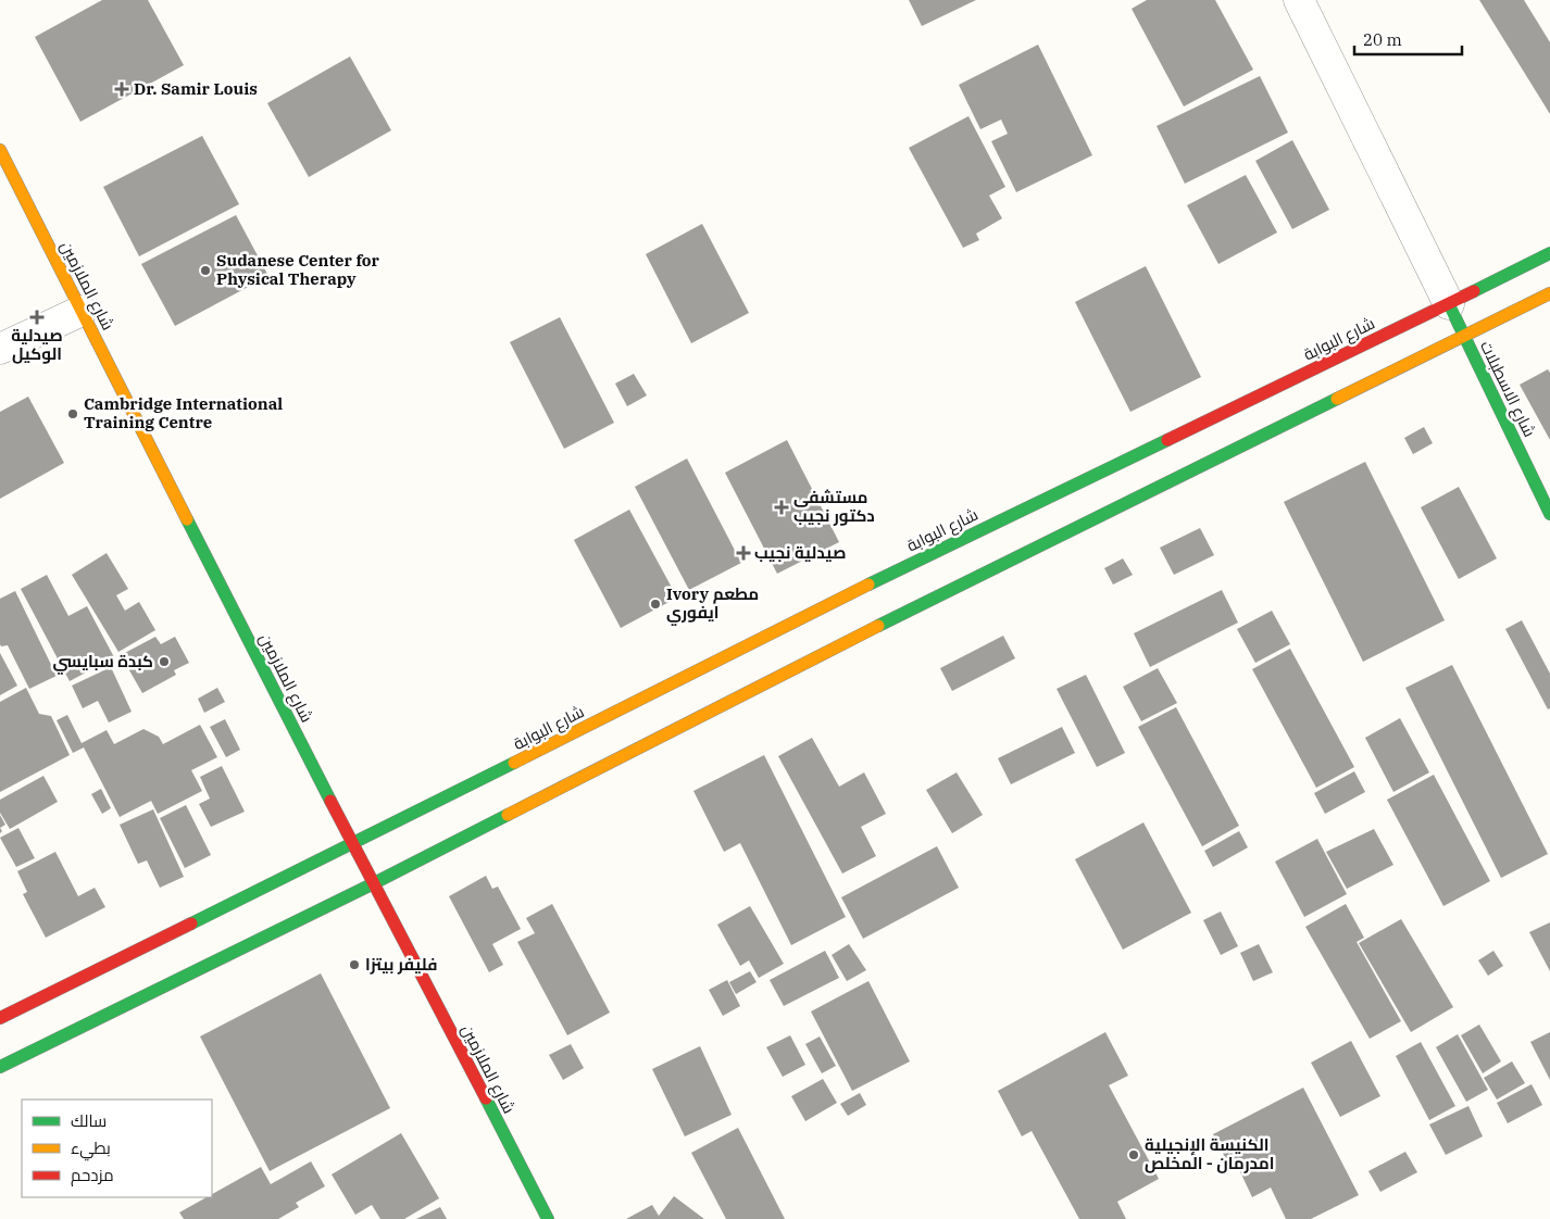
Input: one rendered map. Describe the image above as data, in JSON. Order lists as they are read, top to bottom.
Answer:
{
  "streets": {
    "main road": ["شارع الملازمين", "شارع البوابة", "شارع الاسطبلات"]
  },
  "crossings": [
    ["شارع الملازمين", "شارع البوابة"],
    ["شارع البوابة", "شارع الاسطبلات"]
  ],
  "places": {
    "health": [
      "Dr. Samir Louis",
      "صيدلية الوكيل",
      "مستشفى دكتور نجيب",
      "صيدلية نجيب"
    ],
    "other": [
      "Sudanese Center for Physical Therapy",
      "Cambridge International Training Centre",
      "Ivory مطعم ايفوري",
      "كبدة سبايسي",
      "فليفر بيتزا",
      "الكنيسة الإنجيلية امدرمان - المخلص"
    ]
  },
  "legend": ["سالك", "بطيء", "مزدحم"],
  "scale_bar": "20 m"
}
